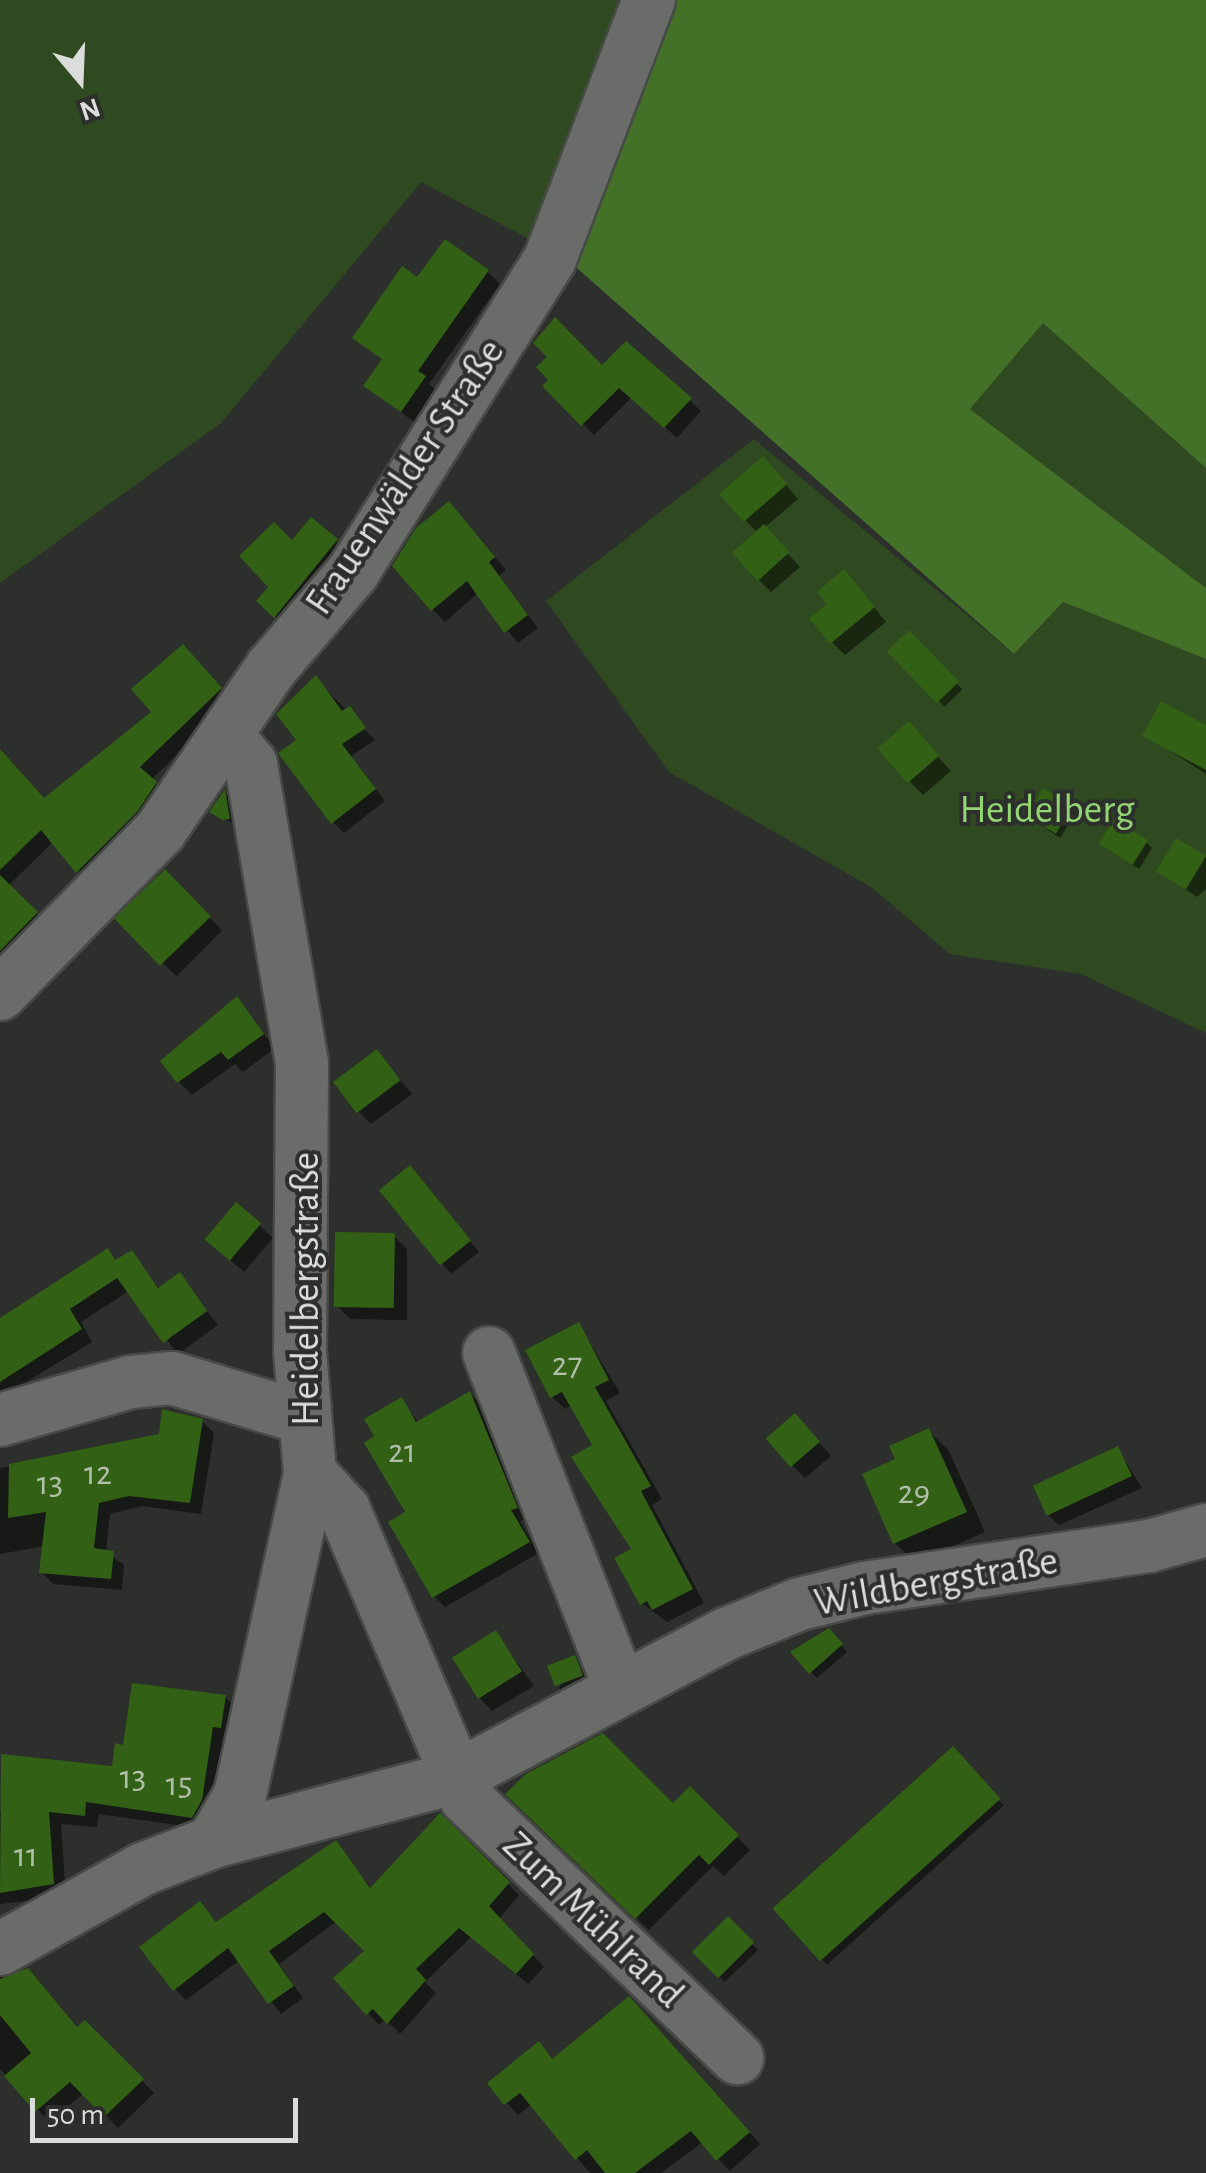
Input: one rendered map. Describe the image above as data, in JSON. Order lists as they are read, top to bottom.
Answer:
{
  "streets": {
    "street": [
      "Frauenwälder Straße",
      "Heidelbergstraße",
      "Wildbergstraße",
      "Zum Mühlrand"
    ]
  },
  "crossings": [
    ["Frauenwälder Straße", "Heidelbergstraße"],
    ["Heidelbergstraße", "Wildbergstraße"],
    ["Wildbergstraße", "Zum Mühlrand"]
  ],
  "parks": ["Heidelberg"],
  "house_numbers": [
    "27",
    "21",
    "12",
    "13",
    "29",
    "13",
    "15",
    "11"
  ],
  "scale_bar": "50 m",
  "north": "bottom"
}
